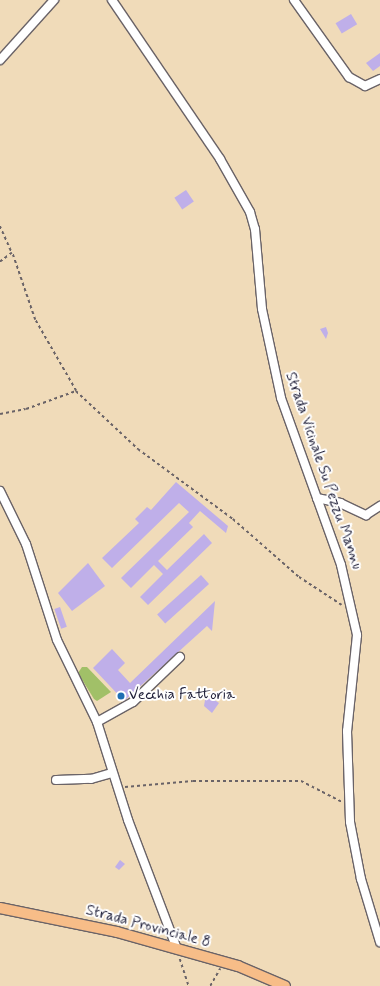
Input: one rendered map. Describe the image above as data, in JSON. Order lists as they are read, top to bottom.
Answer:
{
  "streets": {
    "main road": ["Strada Provinciale 8"],
    "street": ["Strada Vicinale Su Pezzu Mannu"]
  },
  "places": ["Vecchia Fattoria"]
}
